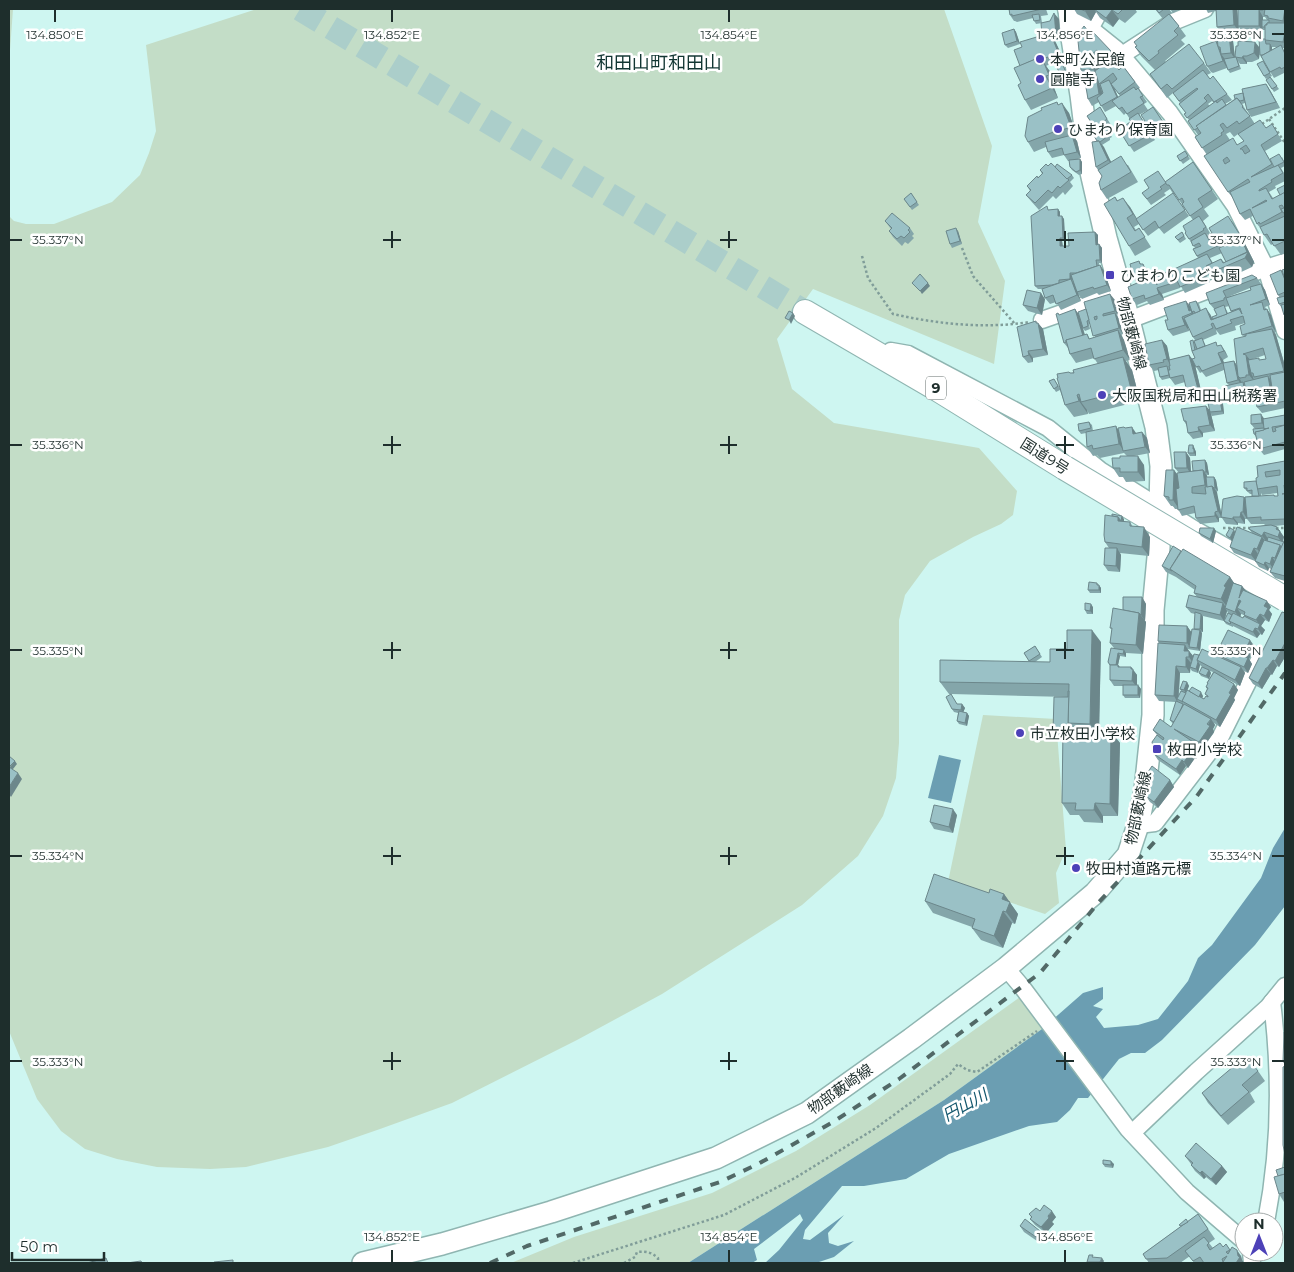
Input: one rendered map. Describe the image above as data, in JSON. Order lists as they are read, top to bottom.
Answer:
{
  "streets": {
    "highway": ["9", "国道9号"],
    "main road": ["物部藪崎線"]
  },
  "districts": ["和田山町和田山"],
  "water": ["円山川"],
  "places": {
    "other": [
      "本町公民館",
      "圓龍寺",
      "ひまわり保育園",
      "大阪国税局和田山税務署",
      "市立枚田小学校",
      "牧田村道路元標"
    ],
    "transit": ["ひまわりこども園", "枚田小学校"]
  },
  "scale_bar": "50 m",
  "north": "top",
  "coordinates": [
    "35.338°N",
    "134.850°E",
    "134.852°E",
    "134.854°E",
    "134.856°E",
    "35.337°N",
    "35.336°N",
    "35.335°N",
    "35.334°N",
    "35.333°N"
  ]
}
